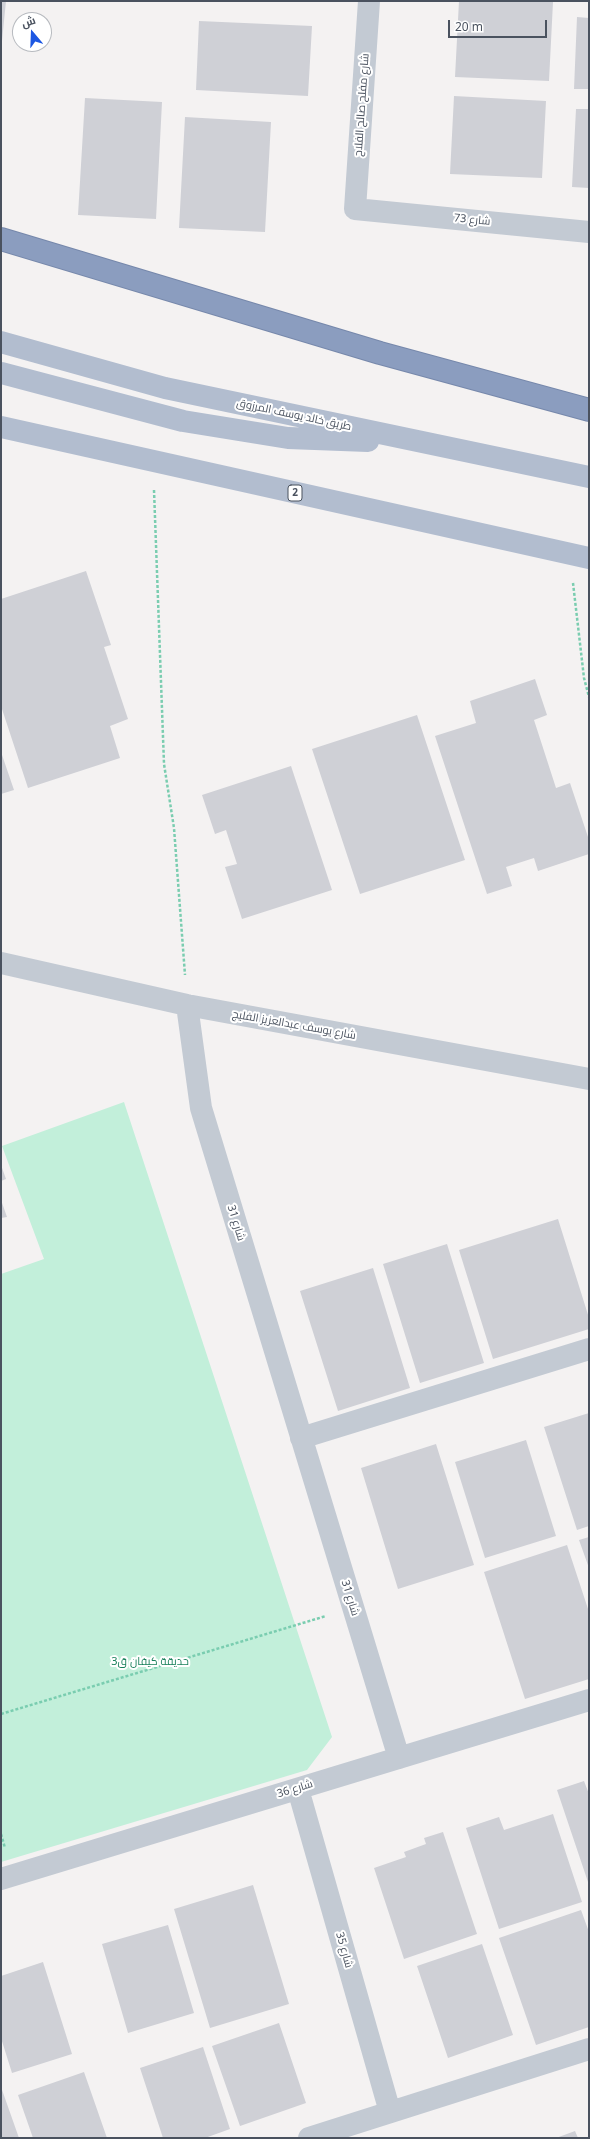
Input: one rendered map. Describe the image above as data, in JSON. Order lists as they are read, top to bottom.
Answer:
{
  "streets": {
    "main road": ["طريق خالد يوسف المرزوق", "2"],
    "street": [
      "شارع مفلح صالح الفلاح",
      "شارع 73",
      "شارع يوسف عبدالعزيز الفليج",
      "شارع 31",
      "شارع 36",
      "شارع 35"
    ]
  },
  "crossings": [
    ["شارع مفلح صالح الفلاح", "شارع 73"],
    ["شارع يوسف عبدالعزيز الفليج", "شارع 31"],
    ["شارع 31", "شارع 36"],
    ["شارع 36", "شارع 35"]
  ],
  "parks": ["حديقة كيفان ق3"],
  "scale_bar": "20 m",
  "north": "top"
}
